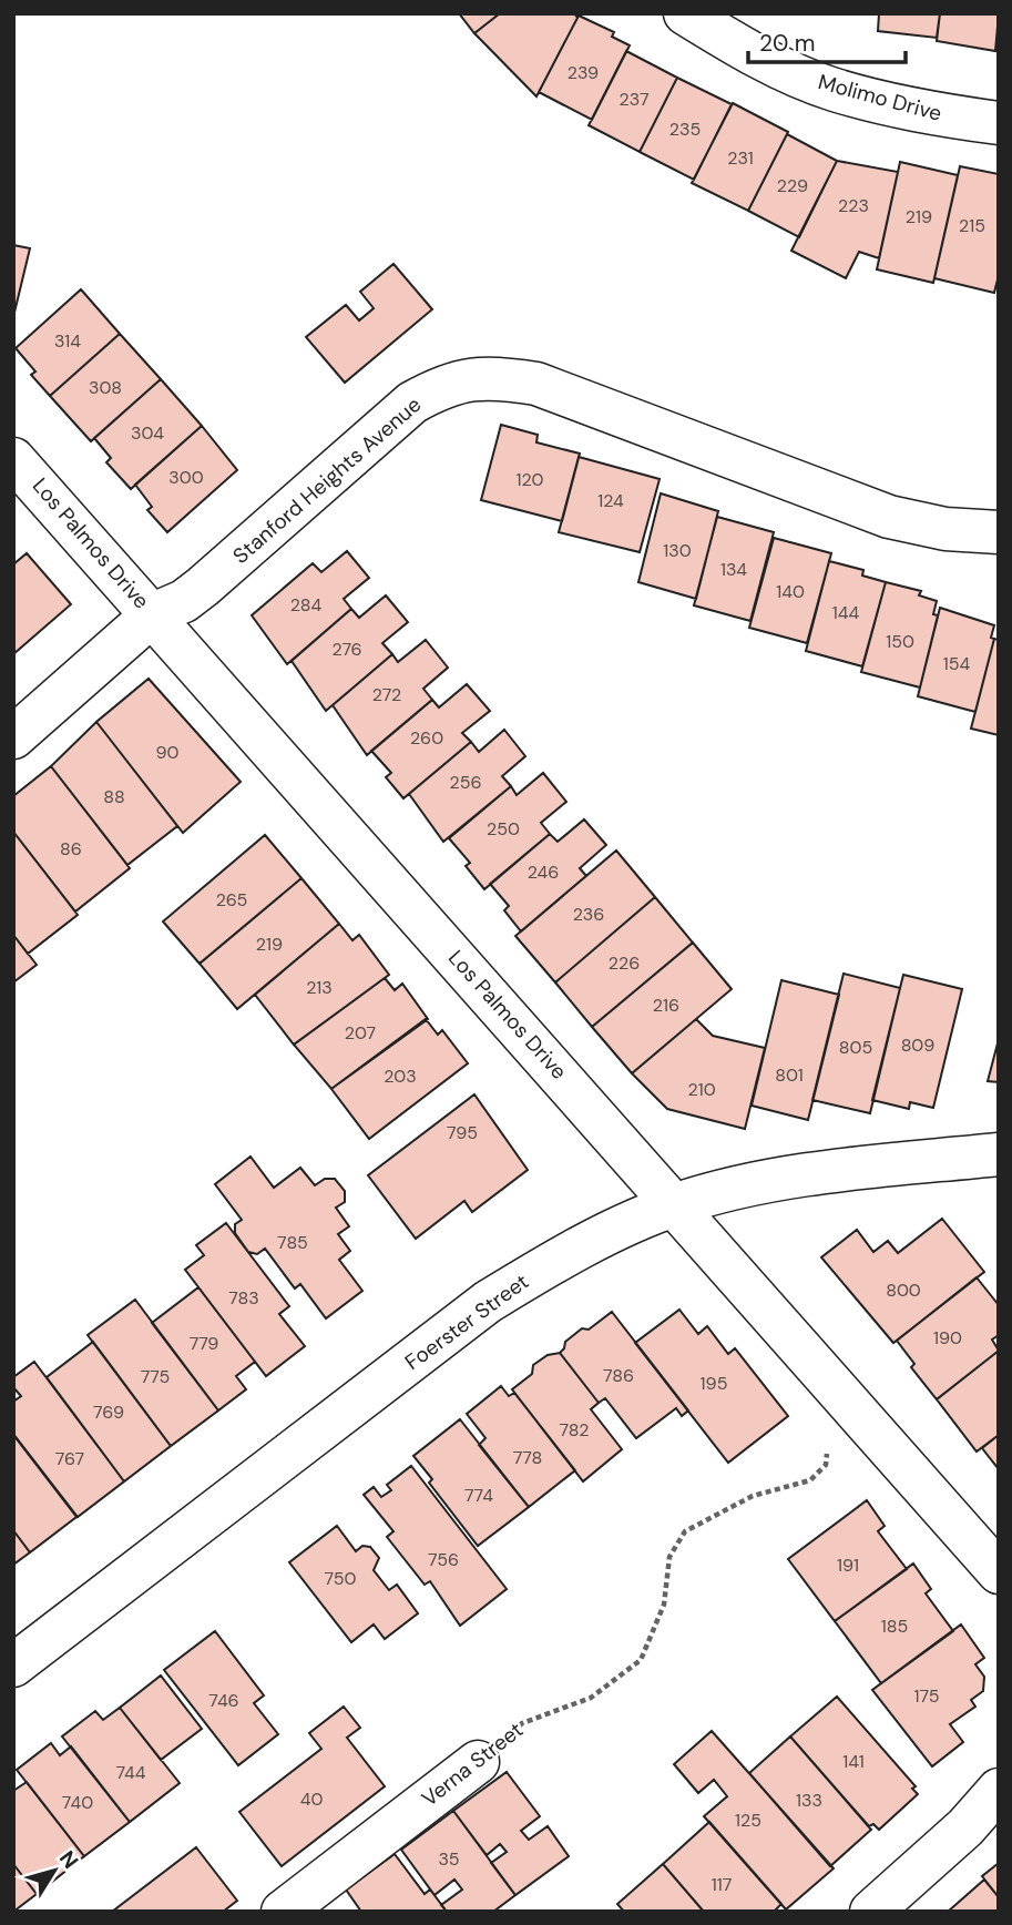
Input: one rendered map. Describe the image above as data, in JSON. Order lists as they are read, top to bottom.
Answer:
{
  "streets": {
    "street": [
      "Molimo Drive",
      "Stanford Heights Avenue",
      "Los Palmos Drive",
      "Foerster Street",
      "Verna Street"
    ]
  },
  "crossings": [
    ["Stanford Heights Avenue", "Los Palmos Drive"],
    ["Los Palmos Drive", "Foerster Street"],
    ["Los Palmos Drive", "Verna Street"]
  ],
  "house_numbers": [
    "239",
    "237",
    "235",
    "231",
    "229",
    "223",
    "219",
    "215",
    "314",
    "308",
    "304",
    "300",
    "120",
    "124",
    "130",
    "134",
    "140",
    "284",
    "144",
    "150",
    "276",
    "154",
    "272",
    "260",
    "90",
    "256",
    "88",
    "250",
    "86",
    "246",
    "265",
    "236",
    "219",
    "226",
    "213",
    "216",
    "207",
    "809",
    "805",
    "801",
    "203",
    "210",
    "795",
    "785",
    "800",
    "783",
    "190",
    "779",
    "786",
    "775",
    "195",
    "769",
    "782",
    "778",
    "767",
    "774",
    "756",
    "191",
    "750",
    "185",
    "175",
    "746",
    "141",
    "744",
    "40",
    "133",
    "740",
    "125",
    "35",
    "117"
  ],
  "scale_bar": "20 m",
  "north": "top right"
}
